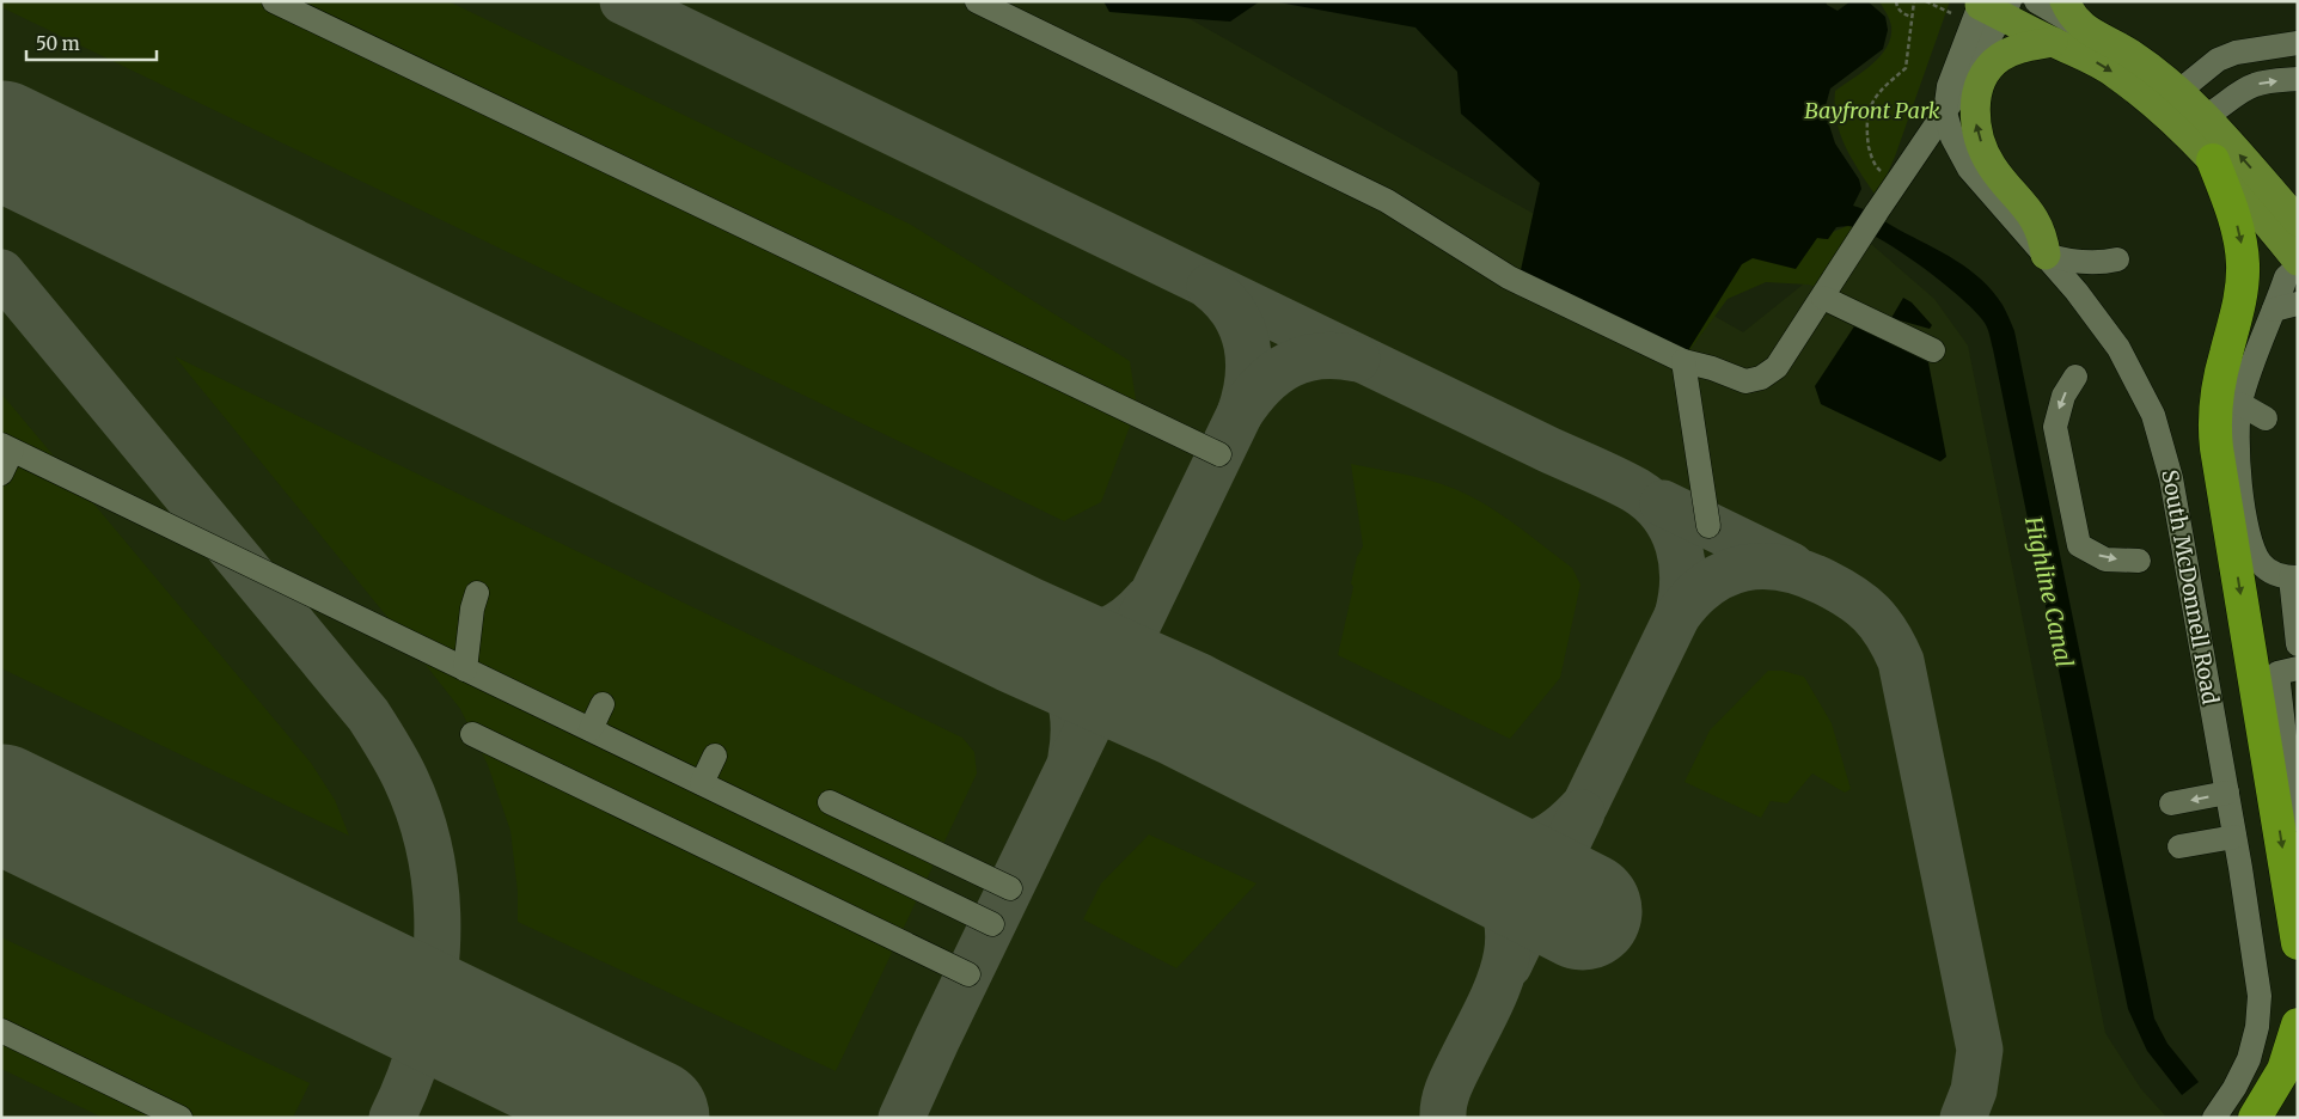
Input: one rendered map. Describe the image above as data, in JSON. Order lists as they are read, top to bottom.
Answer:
{
  "streets": {
    "street": ["South McDonnell Road"]
  },
  "water": ["Highline Canal"],
  "parks": ["Bayfront Park"],
  "scale_bar": "50 m"
}
